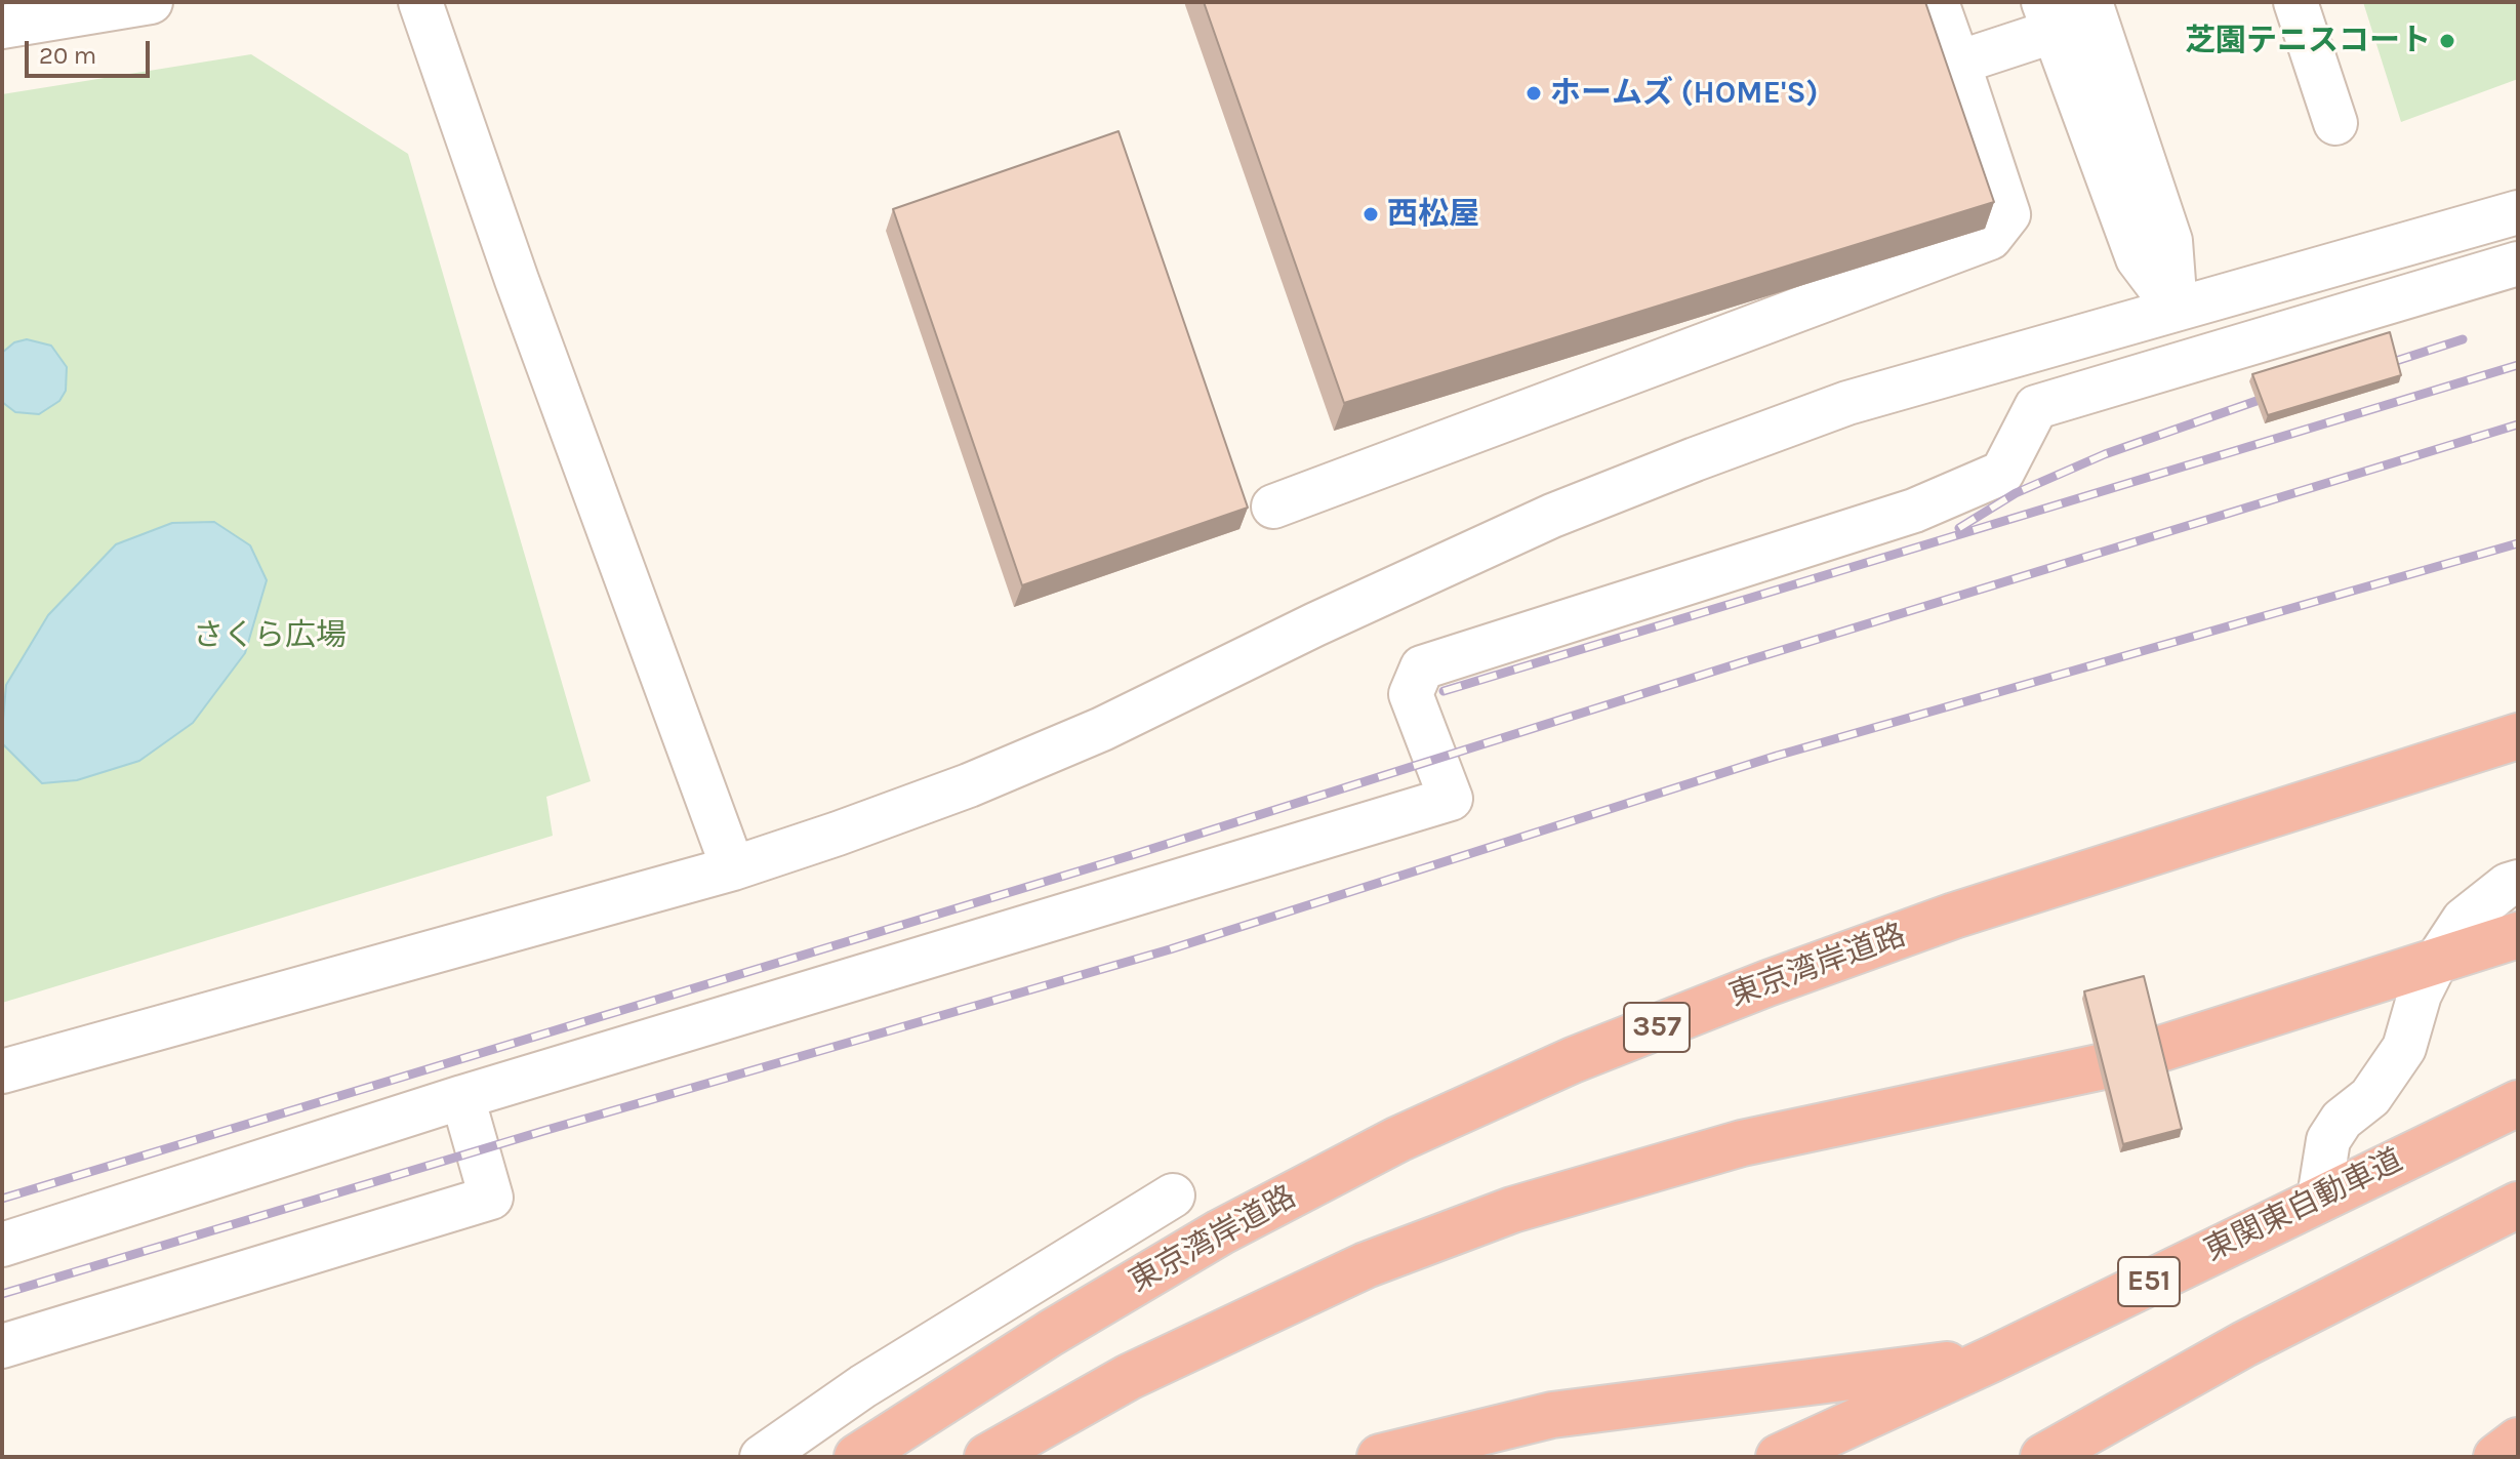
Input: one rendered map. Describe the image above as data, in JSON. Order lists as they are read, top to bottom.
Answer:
{
  "streets": {
    "highway": [
      "東京湾岸道路",
      "357",
      "東関東自動車道",
      "E51"
    ]
  },
  "parks": ["さくら広場"],
  "places": ["芝園テニスコート", "ホームズ (HOME'S)", "西松屋"],
  "scale_bar": "20 m"
}
